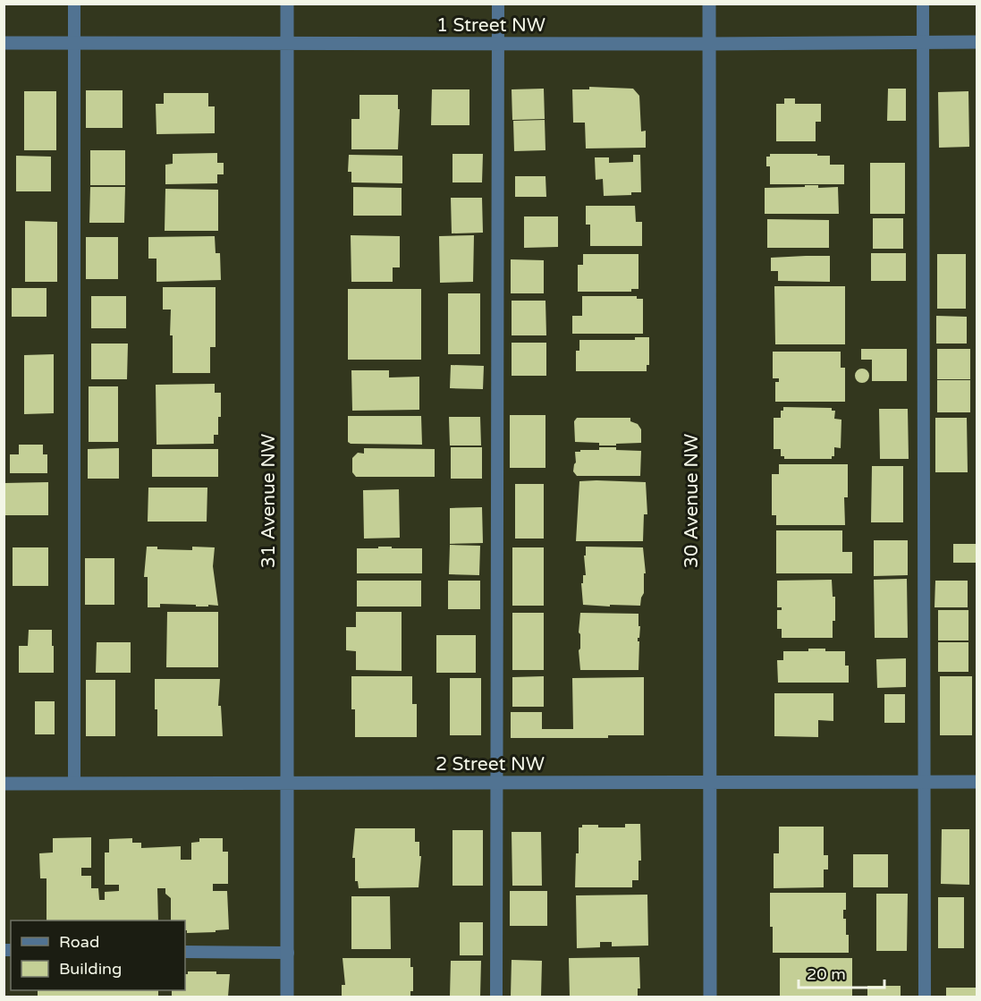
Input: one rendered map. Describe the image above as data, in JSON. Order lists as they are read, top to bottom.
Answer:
{
  "streets": {
    "street": [
      "1 Street NW",
      "31 Avenue NW",
      "30 Avenue NW",
      "2 Street NW"
    ]
  },
  "crossings": [
    ["1 Street NW", "31 Avenue NW"],
    ["1 Street NW", "30 Avenue NW"],
    ["31 Avenue NW", "2 Street NW"],
    ["30 Avenue NW", "2 Street NW"]
  ],
  "legend": ["Road", "Building"],
  "scale_bar": "20 m"
}
